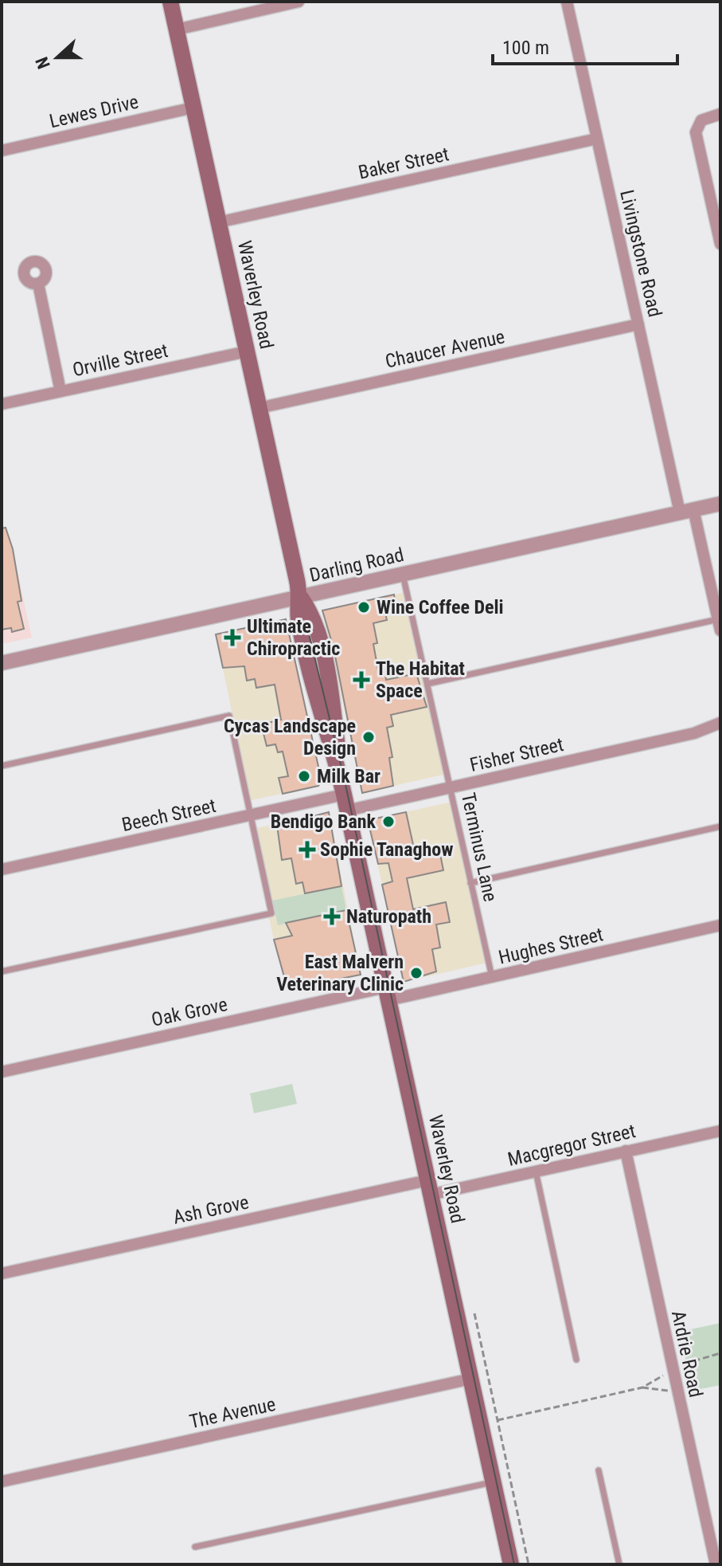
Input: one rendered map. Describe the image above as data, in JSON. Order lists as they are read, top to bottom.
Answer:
{
  "streets": {
    "main road": ["Waverley Road"],
    "street": [
      "Lewes Drive",
      "Baker Street",
      "Livingstone Road",
      "Chaucer Avenue",
      "Orville Street",
      "Darling Road",
      "Fisher Street",
      "Beech Street",
      "Hughes Street",
      "Oak Grove",
      "Macgregor Street",
      "Ash Grove",
      "Ardrie Road",
      "The Avenue"
    ],
    "lane": ["Terminus Lane"]
  },
  "crossings": [
    ["Lewes Drive", "Waverley Road"],
    ["Baker Street", "Livingstone Road"],
    ["Baker Street", "Waverley Road"],
    ["Livingstone Road", "Chaucer Avenue"],
    ["Livingstone Road", "Darling Road"],
    ["Waverley Road", "Chaucer Avenue"],
    ["Waverley Road", "Orville Street"],
    ["Waverley Road", "Darling Road"],
    ["Waverley Road", "Fisher Street"],
    ["Waverley Road", "Beech Street"],
    ["Waverley Road", "Hughes Street"],
    ["Waverley Road", "Oak Grove"],
    ["Waverley Road", "Macgregor Street"],
    ["Waverley Road", "Ash Grove"],
    ["Waverley Road", "The Avenue"],
    ["Darling Road", "Terminus Lane"],
    ["Fisher Street", "Beech Street"],
    ["Fisher Street", "Terminus Lane"],
    ["Terminus Lane", "Hughes Street"],
    ["Hughes Street", "Oak Grove"],
    ["Macgregor Street", "Ash Grove"],
    ["Macgregor Street", "Ardrie Road"]
  ],
  "places": {
    "other": [
      "Wine Coffee Deli",
      "Cycas Landscape Design",
      "Milk Bar",
      "Bendigo Bank",
      "East Malvern Veterinary Clinic"
    ],
    "health": [
      "Ultimate Chiropractic",
      "The Habitat Space",
      "Sophie Tanaghow",
      "Naturopath"
    ]
  },
  "scale_bar": "100 m",
  "north": "left"
}
